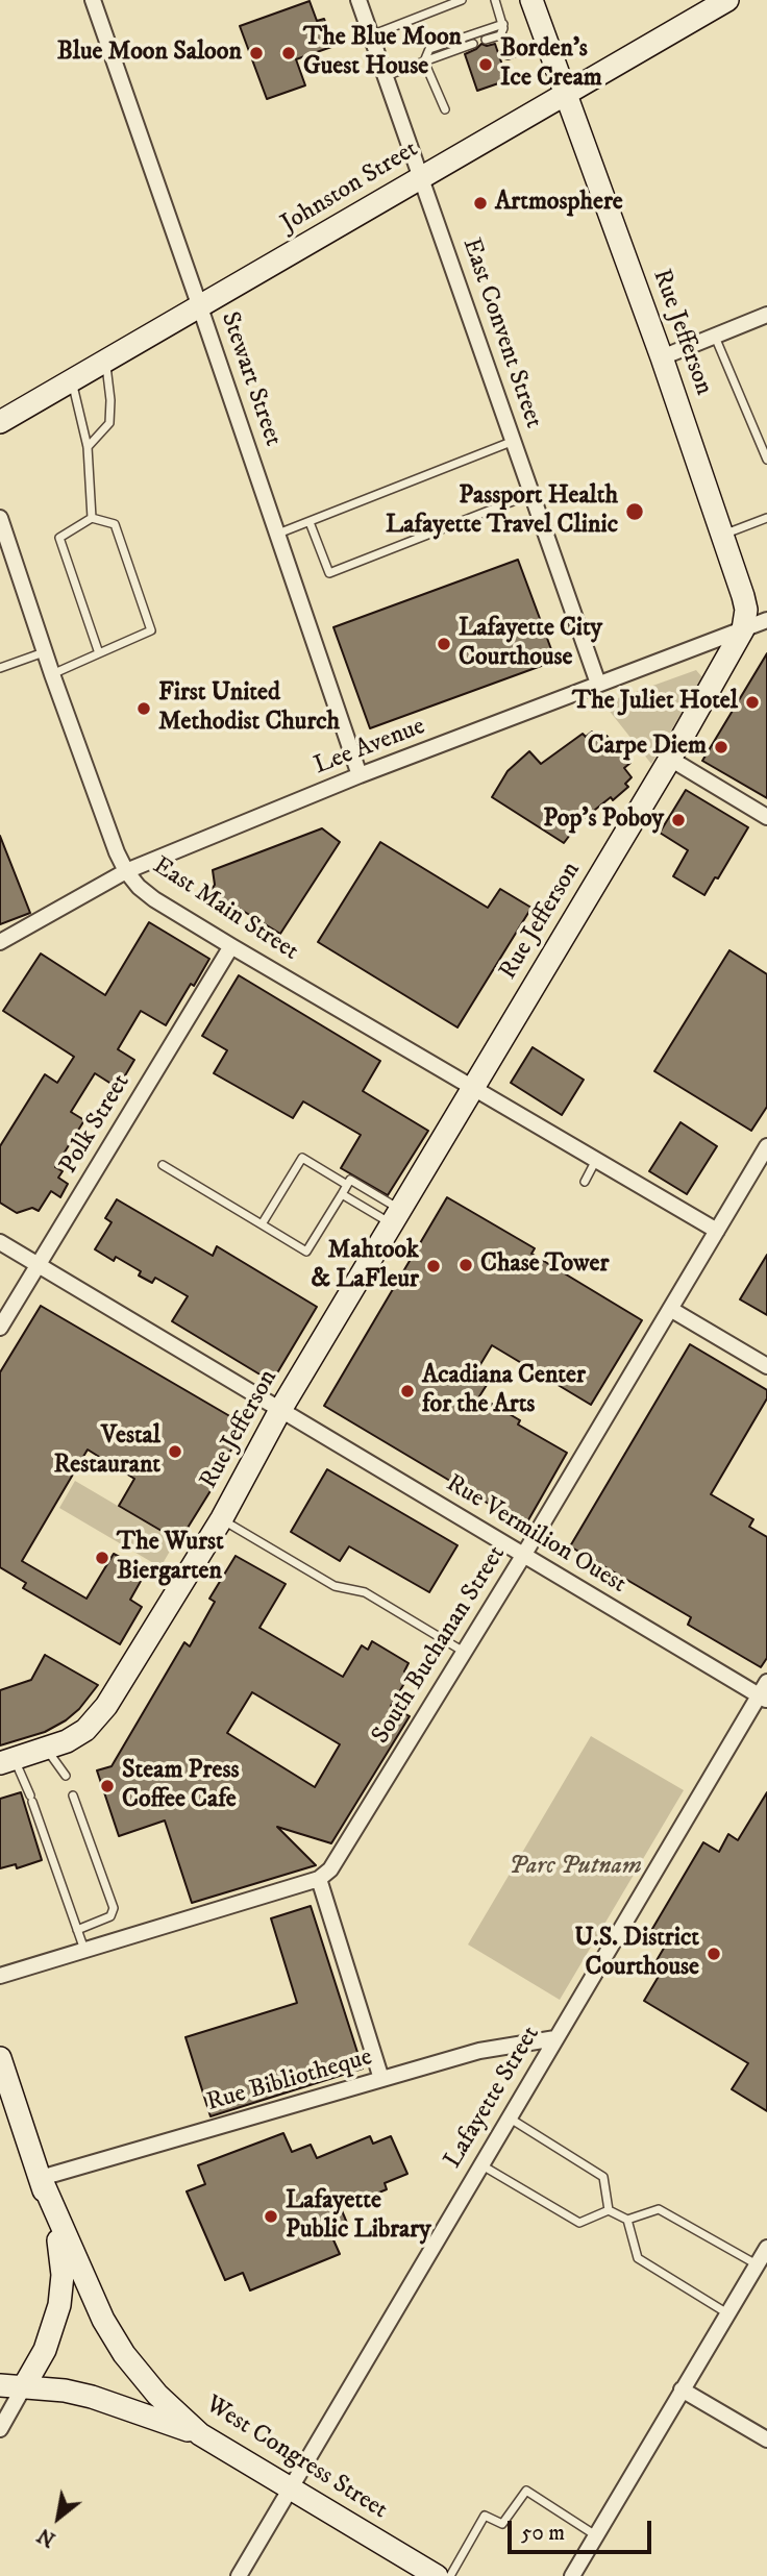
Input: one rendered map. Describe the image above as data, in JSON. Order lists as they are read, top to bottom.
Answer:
{
  "streets": {
    "street": [
      "Johnston Street",
      "Rue Jefferson",
      "East Convent Street",
      "Stewart Street",
      "Lee Avenue",
      "East Main Street",
      "Polk Street",
      "Rue Vermilion Ouest",
      "South Buchanan Street",
      "Rue Bibliotheque",
      "Lafayette Street",
      "West Congress Street"
    ]
  },
  "crossings": [
    ["Johnston Street", "Rue Jefferson"],
    ["Johnston Street", "East Convent Street"],
    ["Johnston Street", "Stewart Street"],
    ["Rue Jefferson", "Lee Avenue"],
    ["Rue Jefferson", "East Main Street"],
    ["Rue Jefferson", "Rue Vermilion Ouest"],
    ["East Convent Street", "Lee Avenue"],
    ["Stewart Street", "Lee Avenue"],
    ["Lee Avenue", "East Main Street"],
    ["East Main Street", "Polk Street"],
    ["East Main Street", "South Buchanan Street"],
    ["Polk Street", "Rue Vermilion Ouest"],
    ["Rue Vermilion Ouest", "South Buchanan Street"],
    ["Rue Vermilion Ouest", "Lafayette Street"],
    ["Rue Bibliotheque", "Lafayette Street"],
    ["Rue Bibliotheque", "West Congress Street"],
    ["Lafayette Street", "West Congress Street"]
  ],
  "parks": ["Parc Putnam"],
  "places": [
    "Blue Moon Saloon",
    "The Blue Moon Guest House",
    "Borden's Ice Cream",
    "Artmosphere",
    "Passport Health Lafayette Travel Clinic",
    "Lafayette City Courthouse",
    "The Juliet Hotel",
    "First United Methodist Church",
    "Carpe Diem",
    "Pop's Poboy",
    "Chase Tower",
    "Mahtook & LaFleur",
    "Acadiana Center for the Arts",
    "Vestal Restaurant",
    "The Wurst Biergarten",
    "Steam Press Coffee Cafe",
    "U.S. District Courthouse",
    "Lafayette Public Library"
  ],
  "scale_bar": "50 m",
  "north": "bottom left"
}
